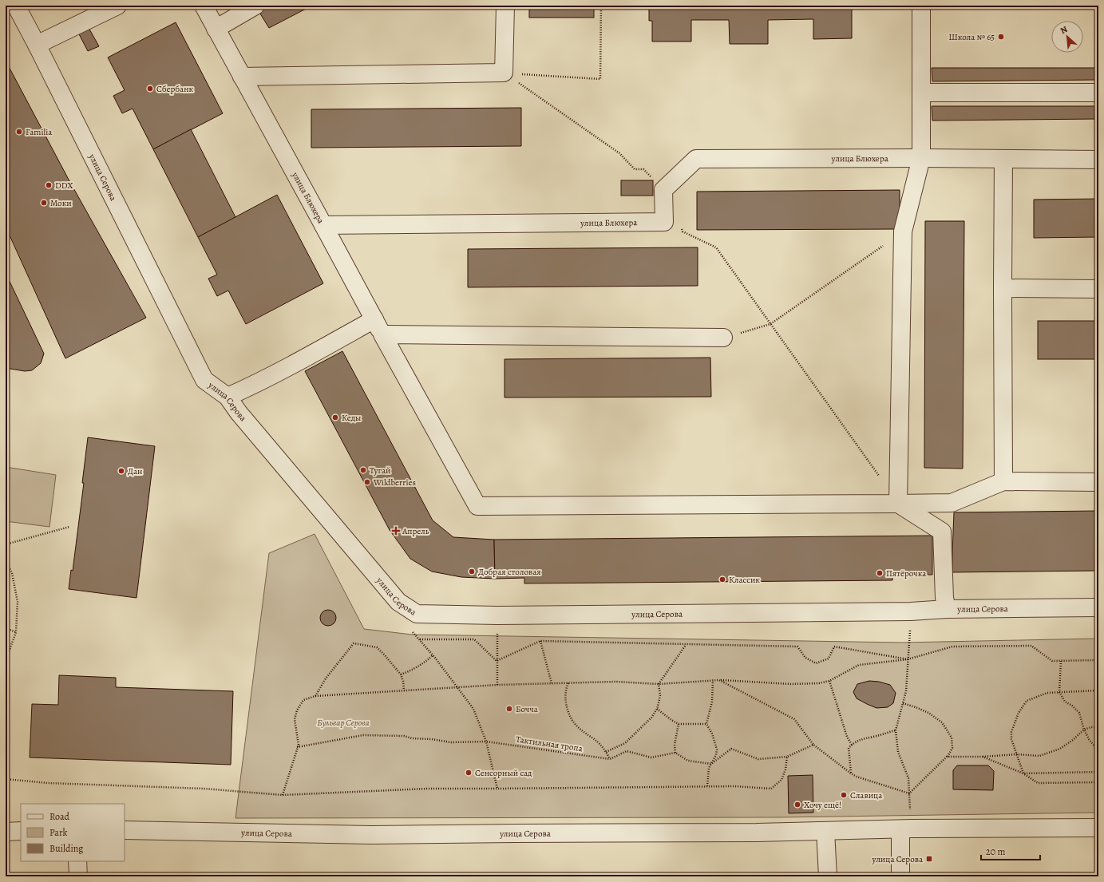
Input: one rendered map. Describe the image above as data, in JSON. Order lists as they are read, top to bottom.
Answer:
{
  "streets": {
    "street": ["улица Блюхера", "улица Серова"],
    "path": ["Тактильная тропа"]
  },
  "parks": ["Бульвар Серова"],
  "places": {
    "other": [
      "Школа № 65",
      "Сбербанк",
      "Familia",
      "DDX",
      "Моки",
      "Кеды",
      "Тугай",
      "Дан",
      "Wildberries",
      "Добрая столовая",
      "Пятёрочка",
      "Классик",
      "Бочча",
      "Сенсорный сад",
      "Славица",
      "Хочу ещё!"
    ],
    "health": ["Апрель"],
    "transit": ["улица Серова"]
  },
  "legend": ["Road", "Park", "Building"],
  "scale_bar": "20 m",
  "north": "top left"
}
